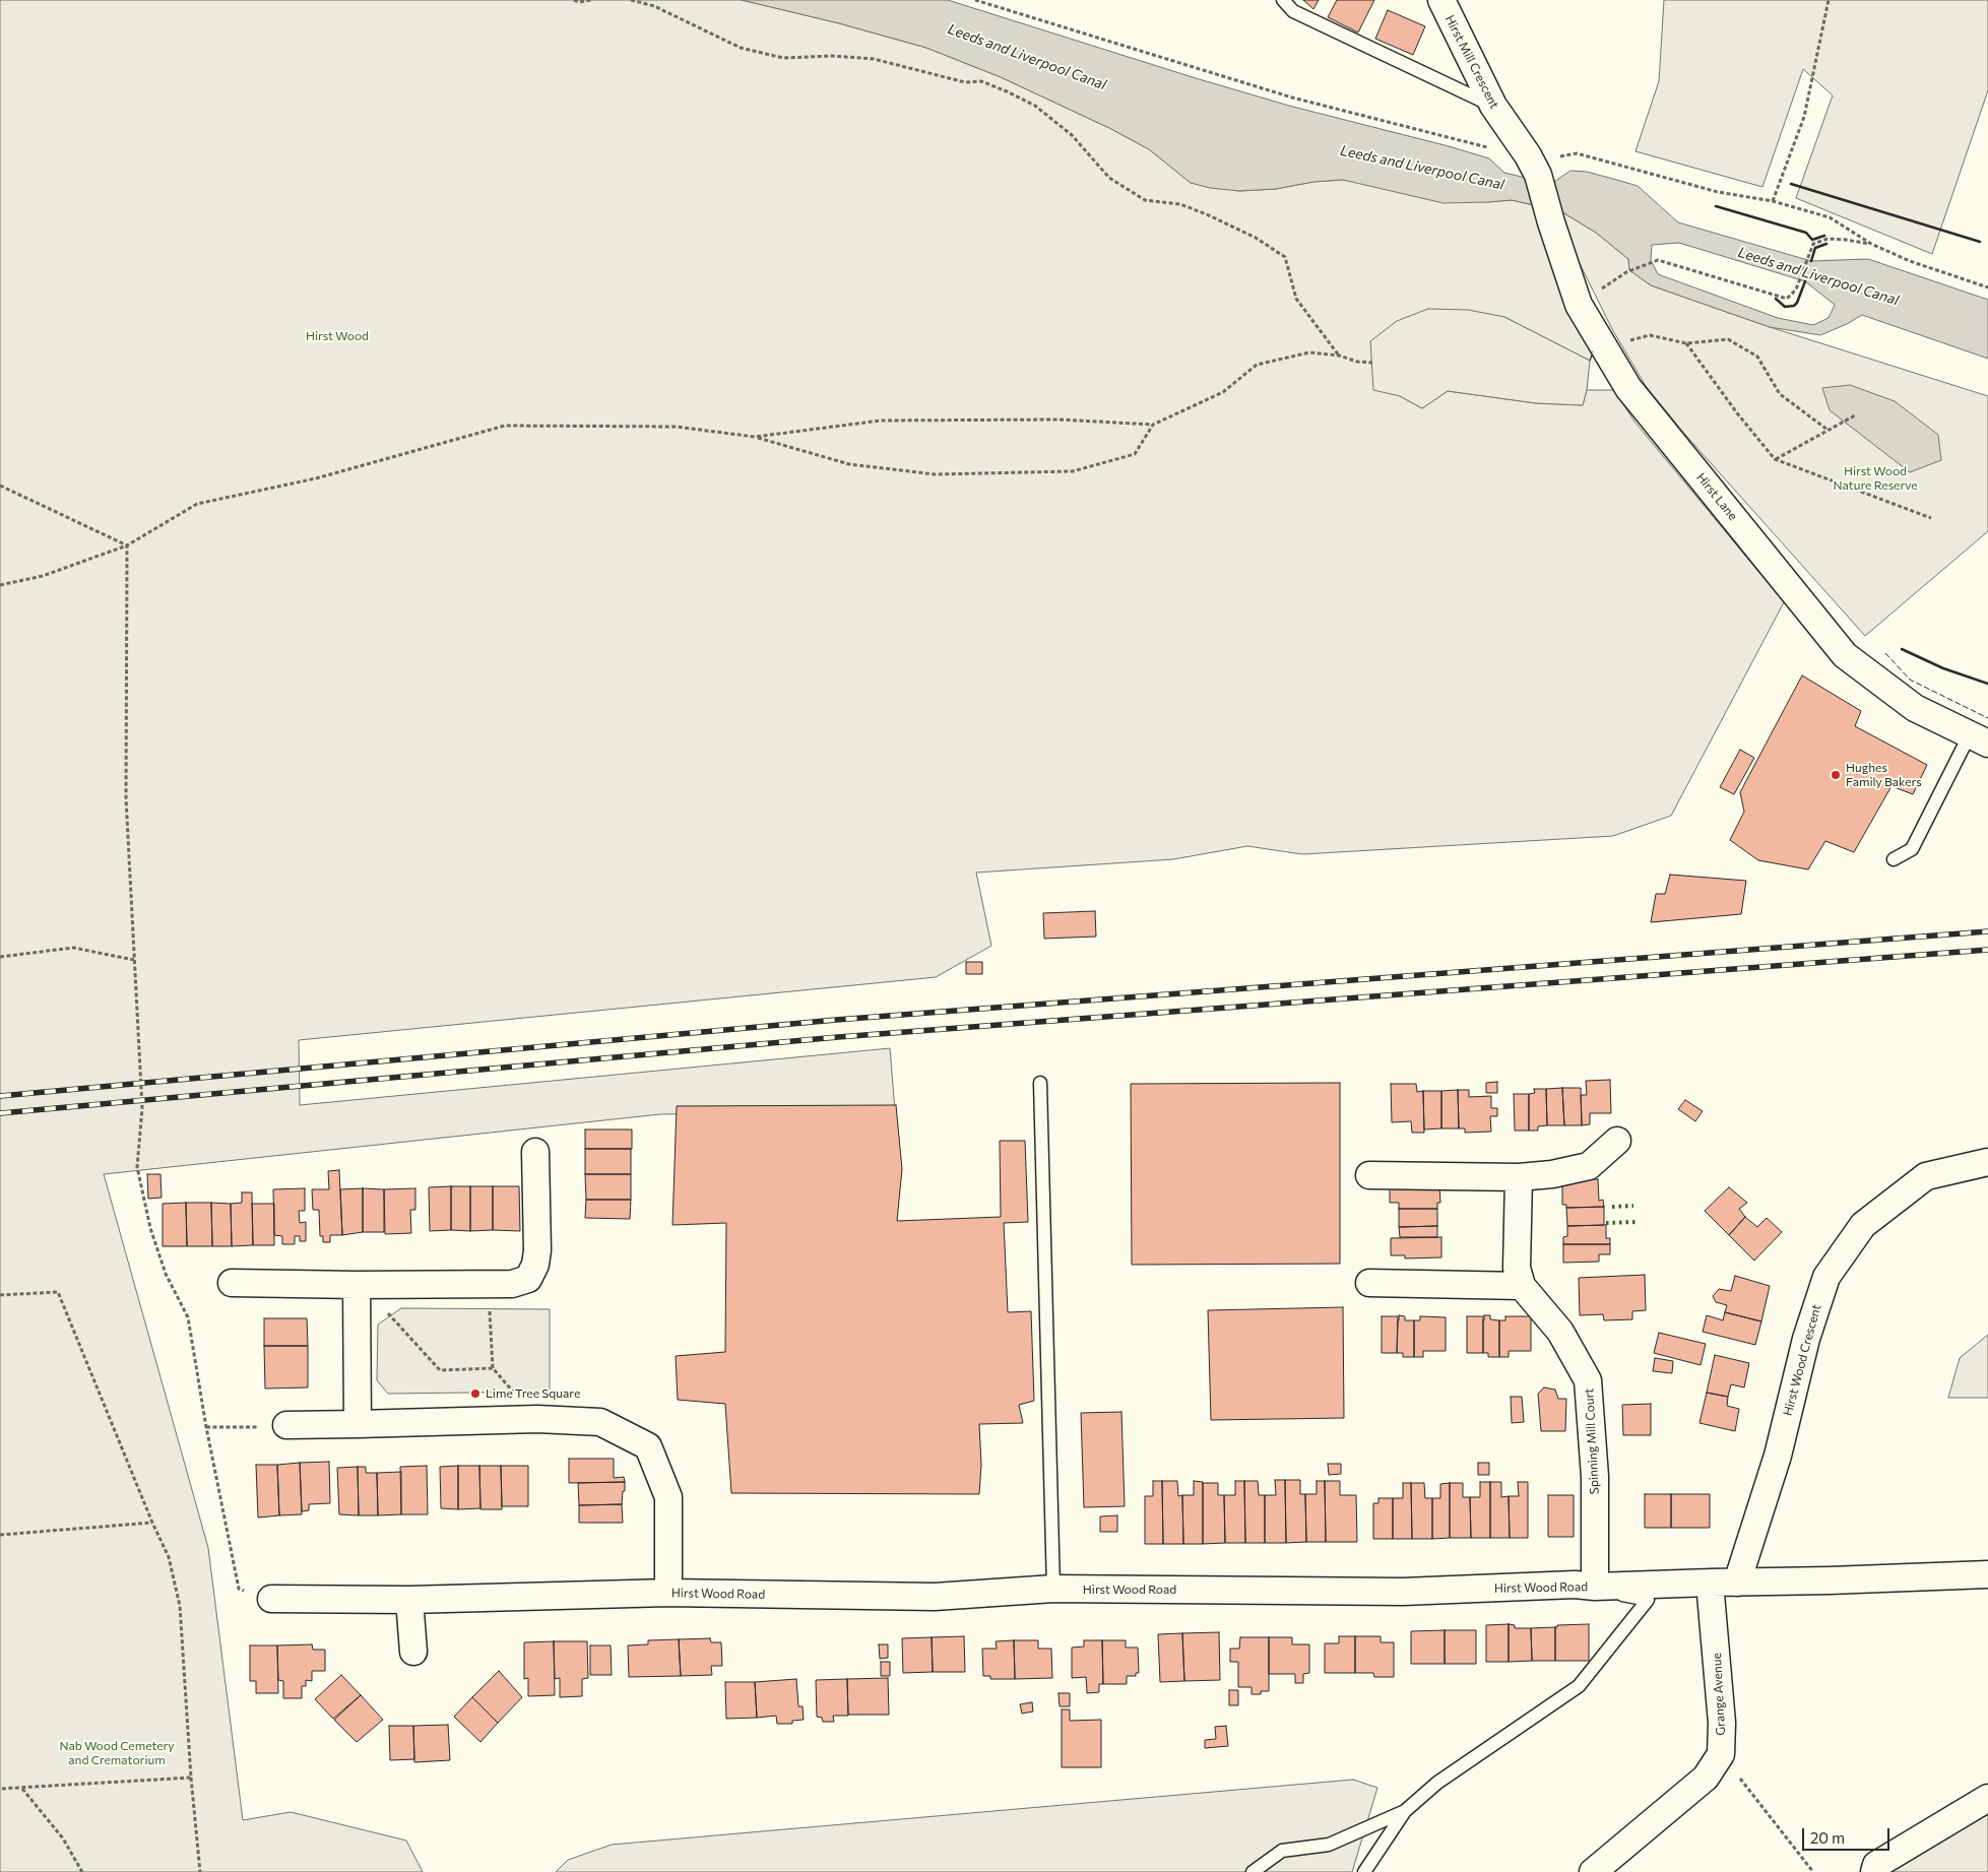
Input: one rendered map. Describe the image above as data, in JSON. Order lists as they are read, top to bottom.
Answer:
{
  "streets": {
    "street": [
      "Hirst Mill Crescent",
      "Hirst Lane",
      "Hirst Wood Crescent",
      "Spinning Mill Court",
      "Hirst Wood Road",
      "Grange Avenue"
    ]
  },
  "crossings": [
    ["Hirst Mill Crescent", "Hirst Lane"],
    ["Hirst Wood Crescent", "Hirst Wood Road"],
    ["Spinning Mill Court", "Hirst Wood Road"],
    ["Hirst Wood Road", "Grange Avenue"]
  ],
  "water": ["Leeds and Liverpool Canal"],
  "parks": ["Hirst Wood", "Hirst Wood Nature Reserve", "Nab Wood Cemetery and Crematorium"],
  "places": ["Hughes Family Bakers", "Lime Tree Square"],
  "scale_bar": "20 m"
}
